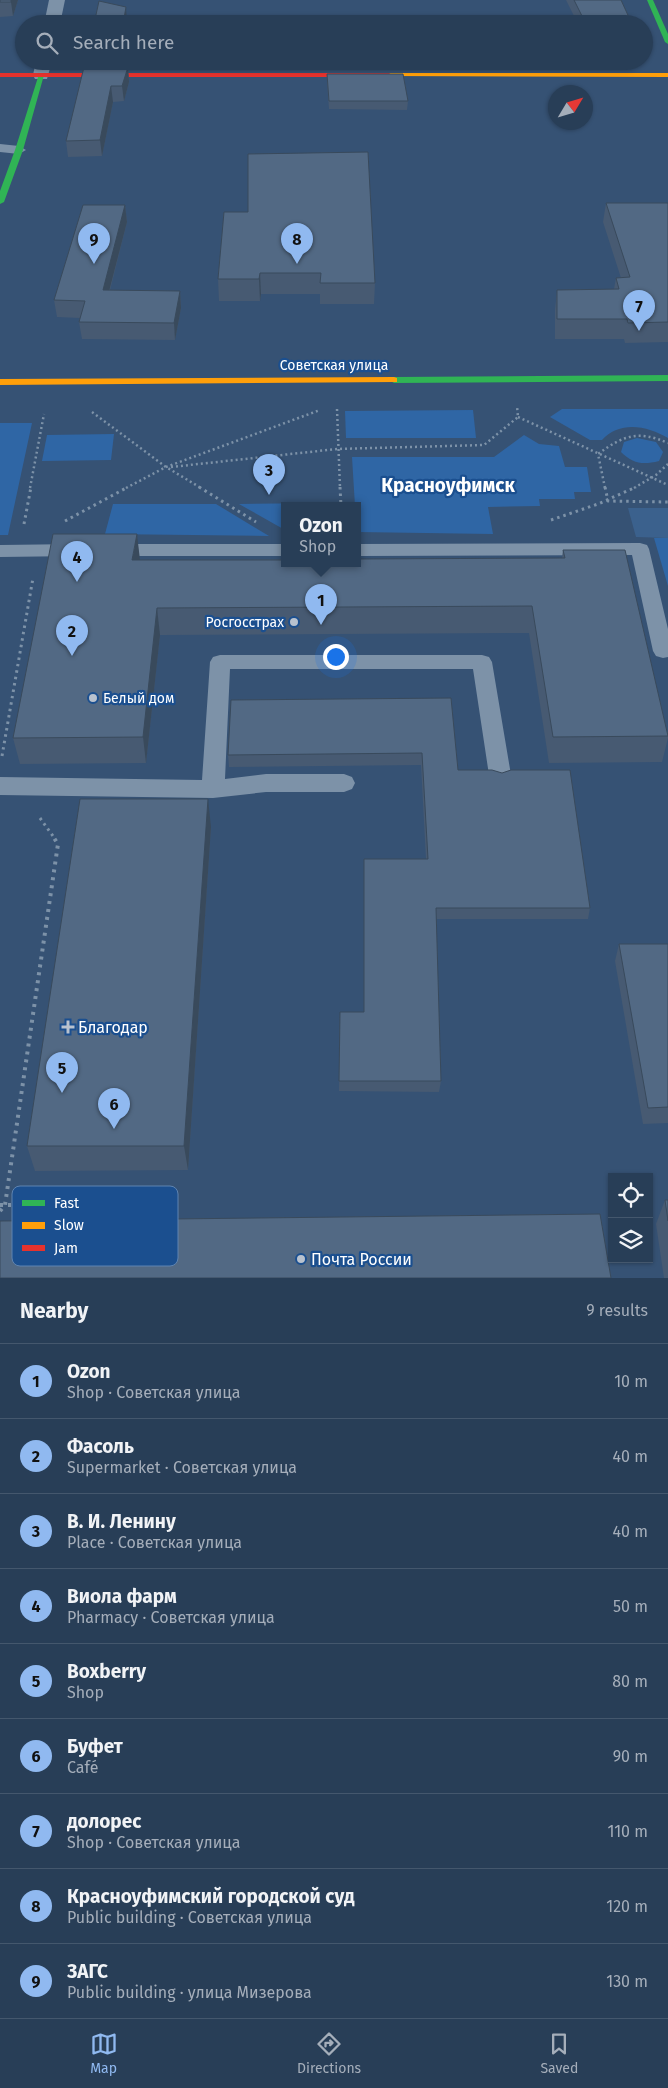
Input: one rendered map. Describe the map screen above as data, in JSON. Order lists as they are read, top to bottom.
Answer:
{
  "streets": {
    "main road": ["Советская улица"]
  },
  "districts": ["Красноуфимск"],
  "places": {
    "other": ["Росгосстрах", "Белый дом", "Почта России"],
    "health": ["Благодар"]
  },
  "legend": ["Fast", "Slow", "Jam"],
  "north": "top right",
  "page": {
    "search": "Search here",
    "pins": [
      "8",
      "9",
      "7",
      "3",
      "4",
      "1",
      "2",
      "5",
      "6"
    ],
    "popup": ["Ozon", "Shop"],
    "heading": ["Nearby", "9 results"],
    "list": [
      {
        "mark": "1",
        "name": "Ozon",
        "note": "Shop · Советская улица",
        "value": "10 m"
      },
      {
        "mark": "2",
        "name": "Фасоль",
        "note": "Supermarket · Советская улица",
        "value": "40 m"
      },
      {
        "mark": "3",
        "name": "В. И. Ленину",
        "note": "Place · Советская улица",
        "value": "40 m"
      },
      {
        "mark": "4",
        "name": "Виола фарм",
        "note": "Pharmacy · Советская улица",
        "value": "50 m"
      },
      {
        "mark": "5",
        "name": "Boxberry",
        "note": "Shop",
        "value": "80 m"
      },
      {
        "mark": "6",
        "name": "Буфет",
        "note": "Café",
        "value": "90 m"
      },
      {
        "mark": "7",
        "name": "долорес",
        "note": "Shop · Советская улица",
        "value": "110 m"
      },
      {
        "mark": "8",
        "name": "Красноуфимский городской суд",
        "note": "Public building · Советская улица",
        "value": "120 m"
      },
      {
        "mark": "9",
        "name": "ЗАГС",
        "note": "Public building · улица Мизерова",
        "value": "130 m"
      }
    ],
    "nav": ["Map", "Directions", "Saved"]
  }
}
